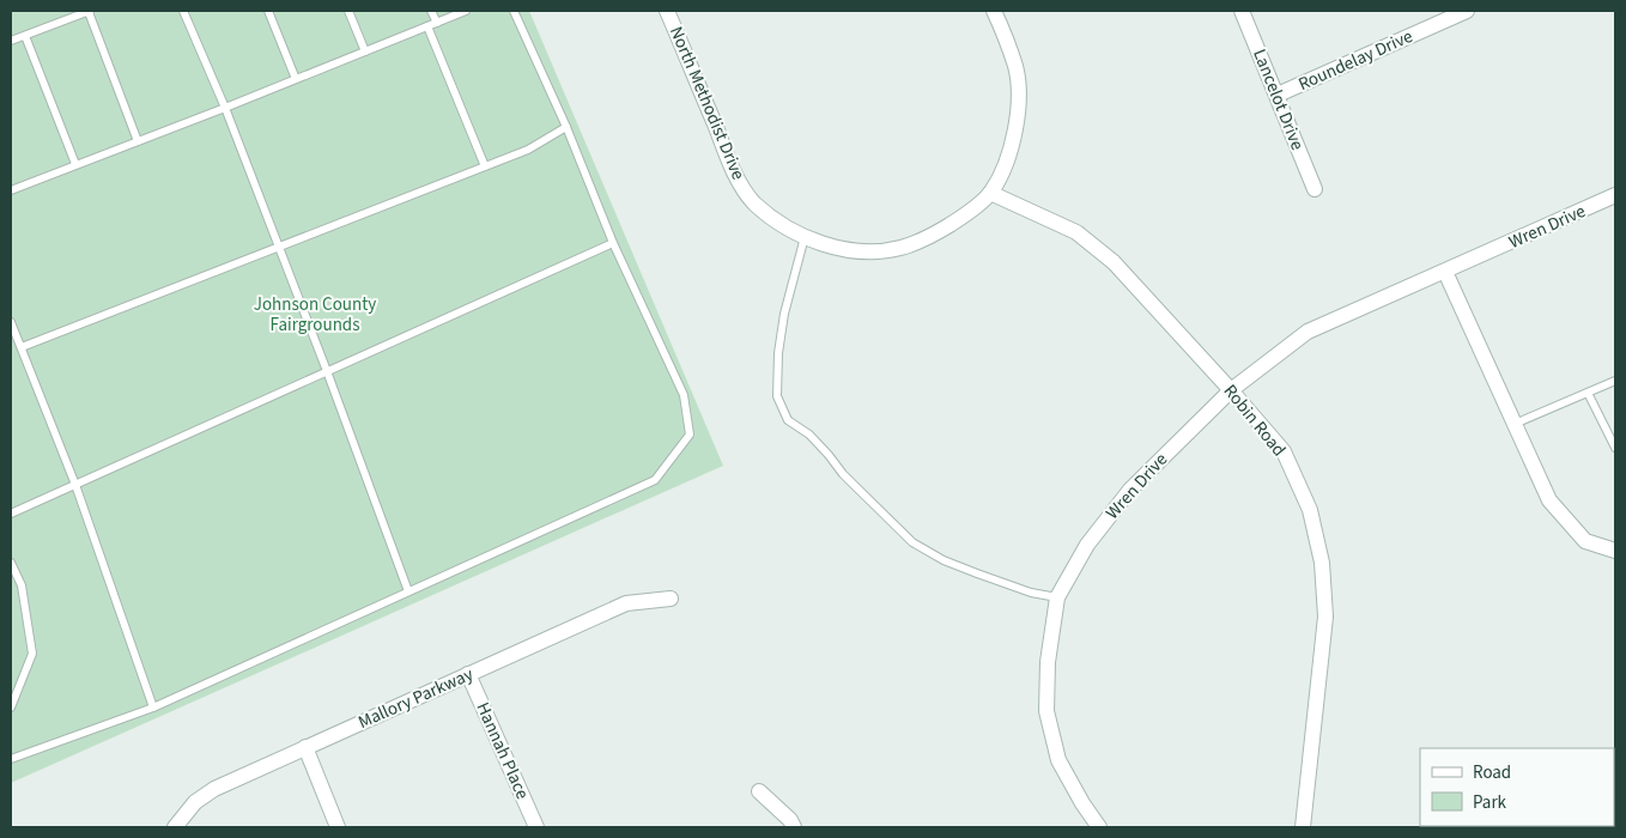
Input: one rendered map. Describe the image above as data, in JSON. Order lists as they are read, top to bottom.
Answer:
{
  "streets": {
    "street": [
      "Roundelay Drive",
      "Lancelot Drive",
      "North Methodist Drive",
      "Wren Drive",
      "Robin Road",
      "Mallory Parkway",
      "Hannah Place"
    ]
  },
  "crossings": [
    ["Roundelay Drive", "Lancelot Drive"],
    ["North Methodist Drive", "Robin Road"],
    ["Wren Drive", "Robin Road"],
    ["Mallory Parkway", "Hannah Place"]
  ],
  "parks": ["Johnson County Fairgrounds"],
  "legend": ["Road", "Park"]
}
